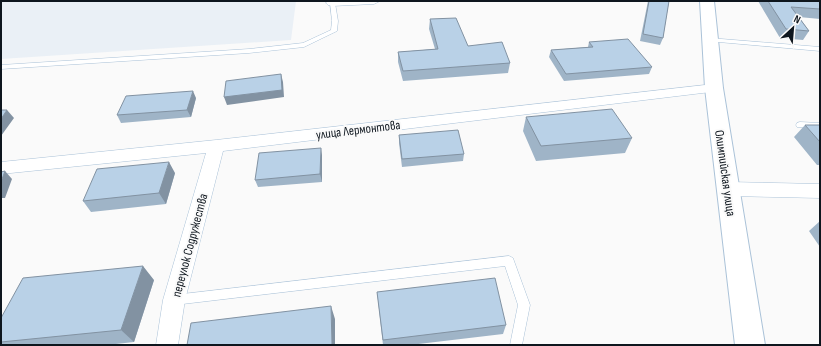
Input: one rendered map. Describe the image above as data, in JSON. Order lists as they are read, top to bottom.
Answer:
{
  "streets": {
    "street": ["улица Лермонтова", "Олимпийская улица", "переулок Содружества"]
  },
  "crossings": [
    ["улица Лермонтова", "Олимпийская улица"],
    ["улица Лермонтова", "переулок Содружества"]
  ],
  "north": "top right"
}
